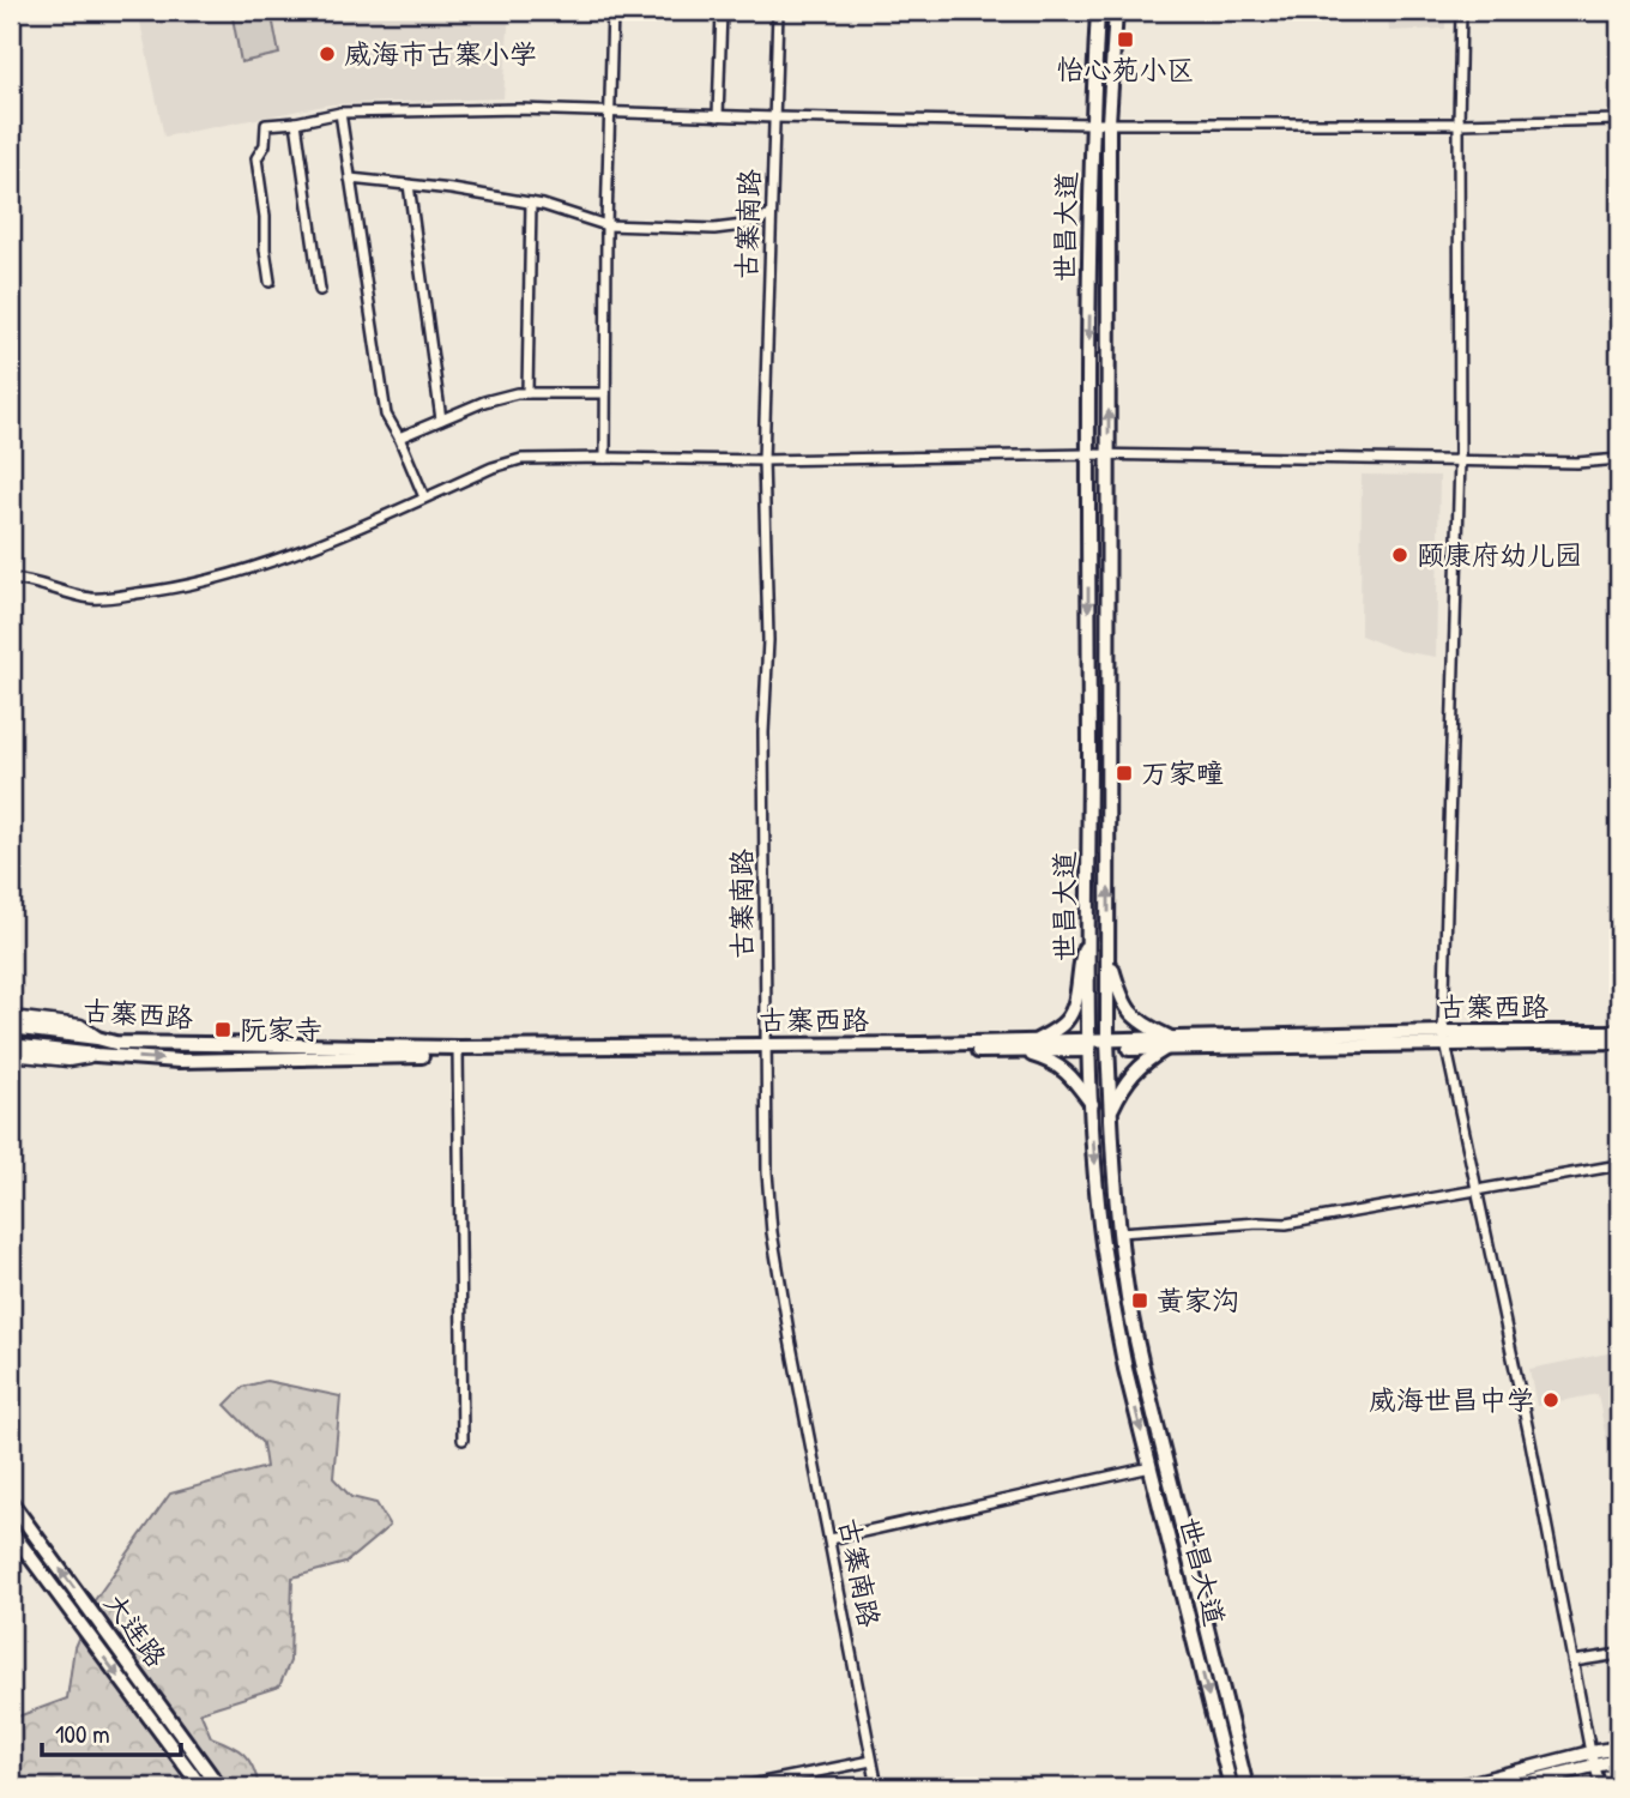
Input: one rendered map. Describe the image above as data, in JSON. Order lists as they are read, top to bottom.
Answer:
{
  "streets": {
    "main road": ["世昌大道", "古寨西路", "大连路"],
    "street": ["古寨南路"]
  },
  "crossings": [
    ["古寨南路", "古寨西路"],
    ["世昌大道", "古寨西路"]
  ],
  "places": {
    "transit": [
      "怡心苑小区",
      "万家疃",
      "阮家寺",
      "黄家沟"
    ],
    "other": ["威海市古寨小学", "颐康府幼儿园", "威海世昌中学"]
  },
  "scale_bar": "100 m"
}
